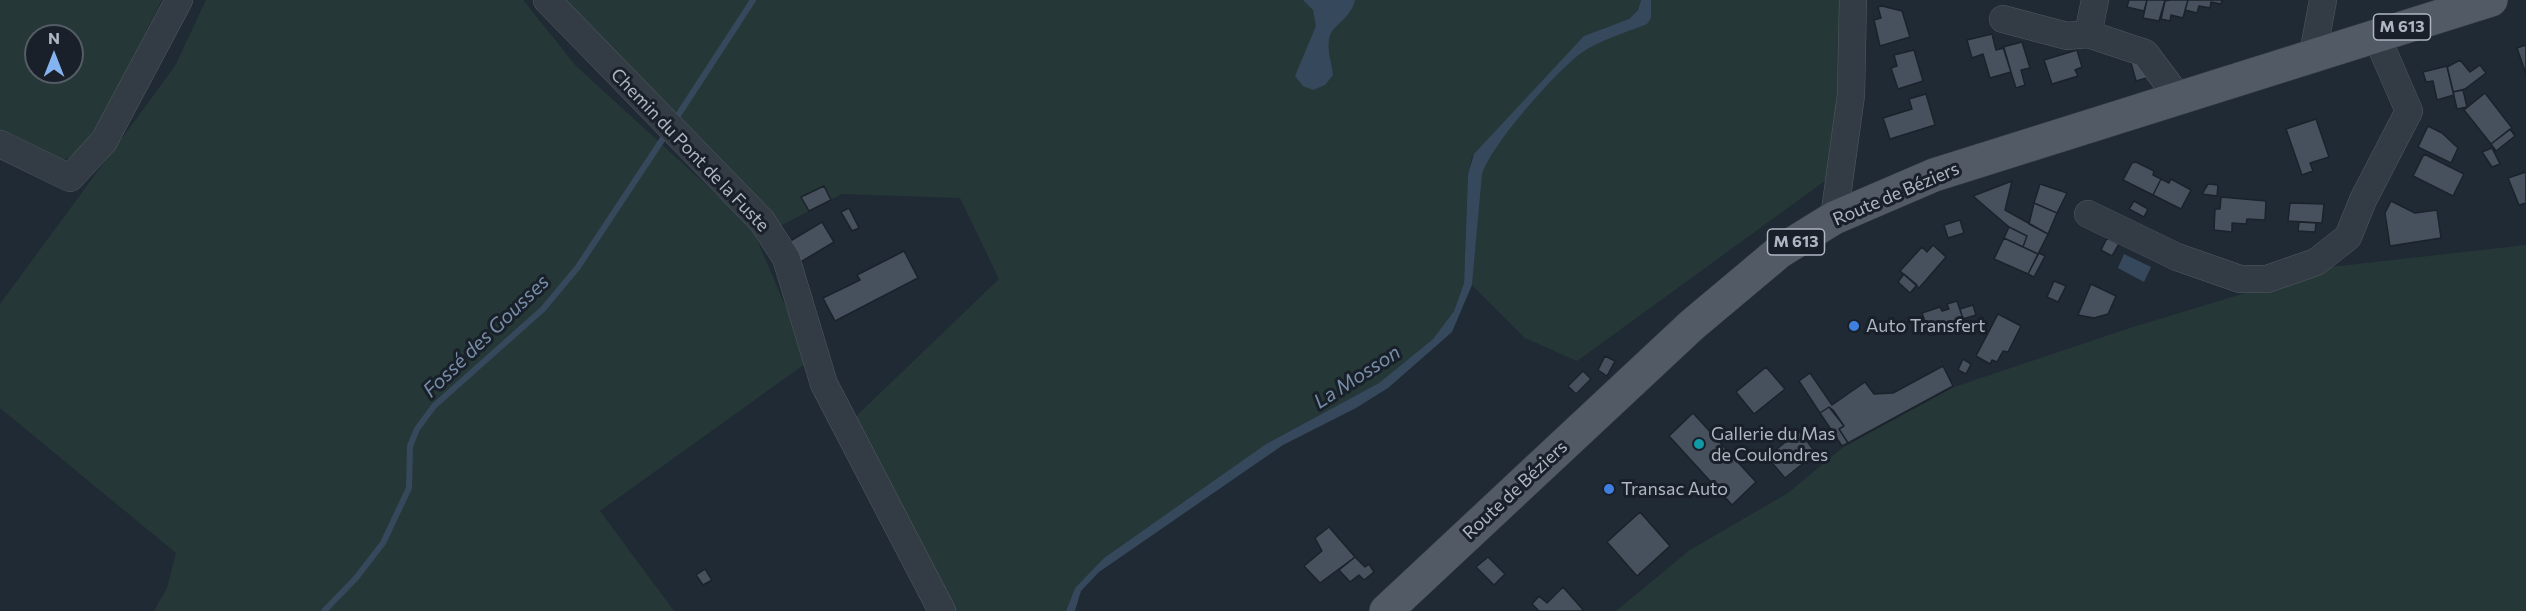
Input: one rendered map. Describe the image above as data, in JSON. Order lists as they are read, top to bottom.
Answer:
{
  "streets": {
    "main road": ["M 613", "Route de Béziers"],
    "street": ["Chemin du Pont de la Fuste"]
  },
  "water": ["Fossé des Gousses", "La Mosson"],
  "places": ["Auto Transfert", "Gallerie du Mas de Coulondres", "Transac Auto"],
  "north": "top"
}
